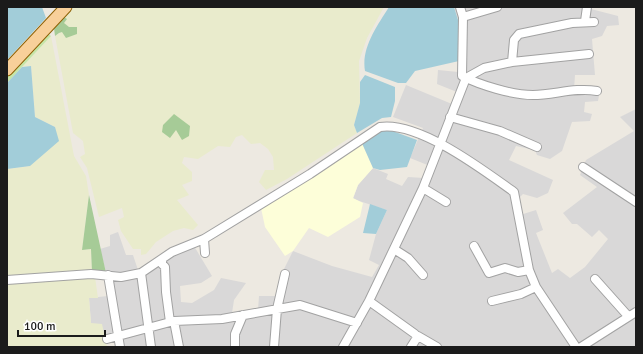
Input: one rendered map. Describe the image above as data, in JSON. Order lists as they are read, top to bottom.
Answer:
{
  "scale_bar": "100 m"
}
